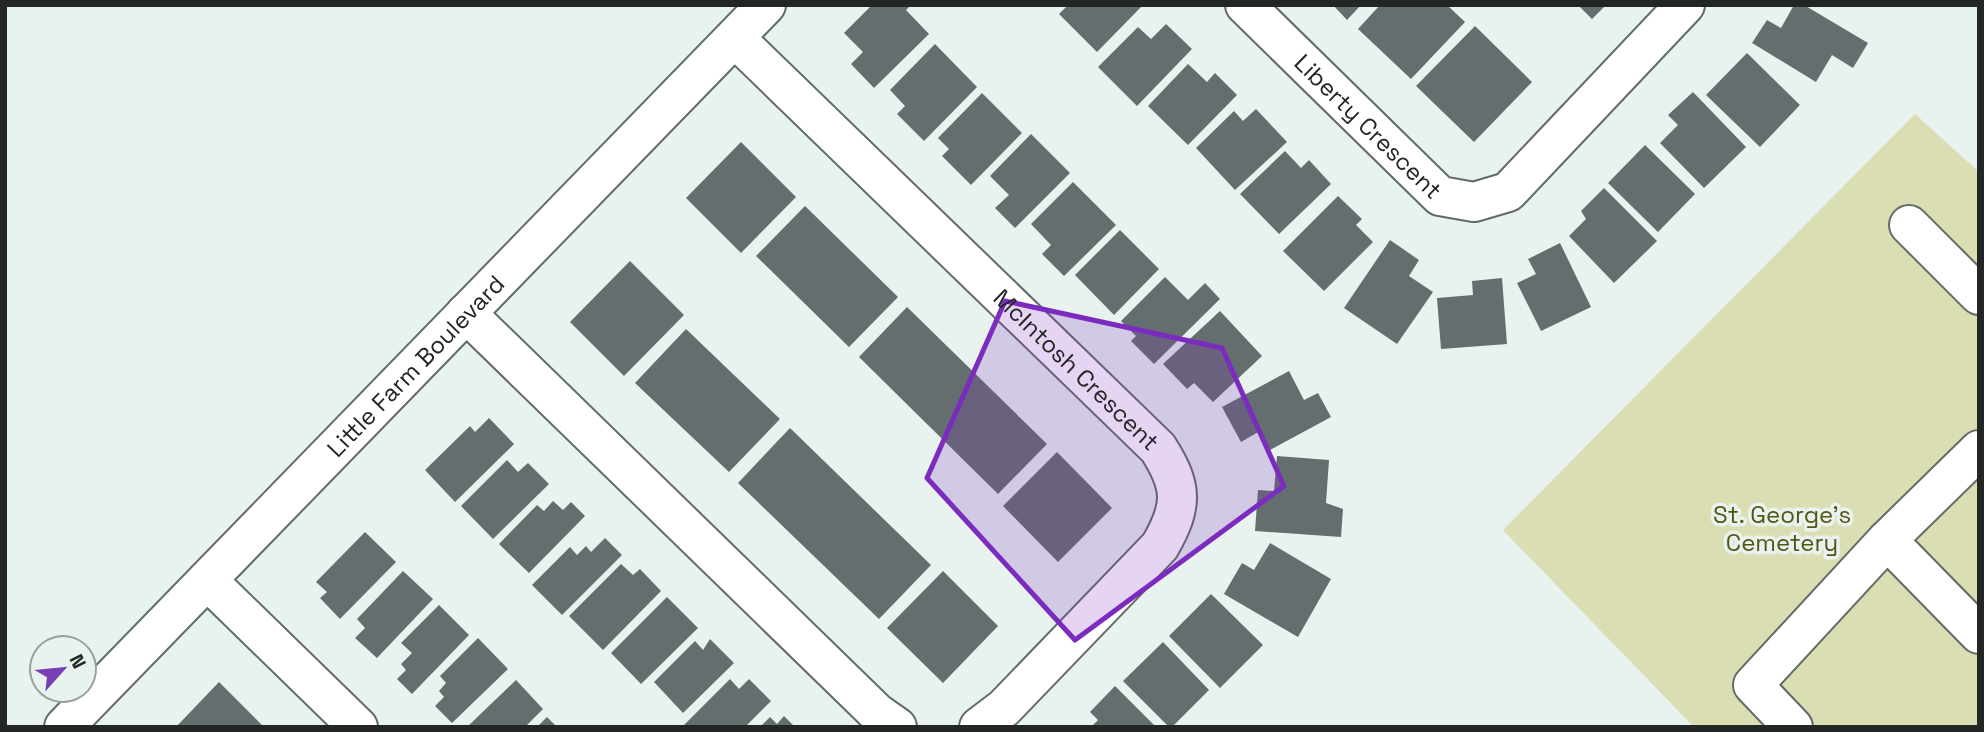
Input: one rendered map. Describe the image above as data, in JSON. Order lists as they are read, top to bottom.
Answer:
{
  "streets": {
    "street": ["Liberty Crescent", "Little Farm Boulevard", "McIntosh Crescent"]
  },
  "crossings": [
    ["Little Farm Boulevard", "McIntosh Crescent"]
  ],
  "parks": ["St. George's Cemetery"],
  "north": "top right"
}
